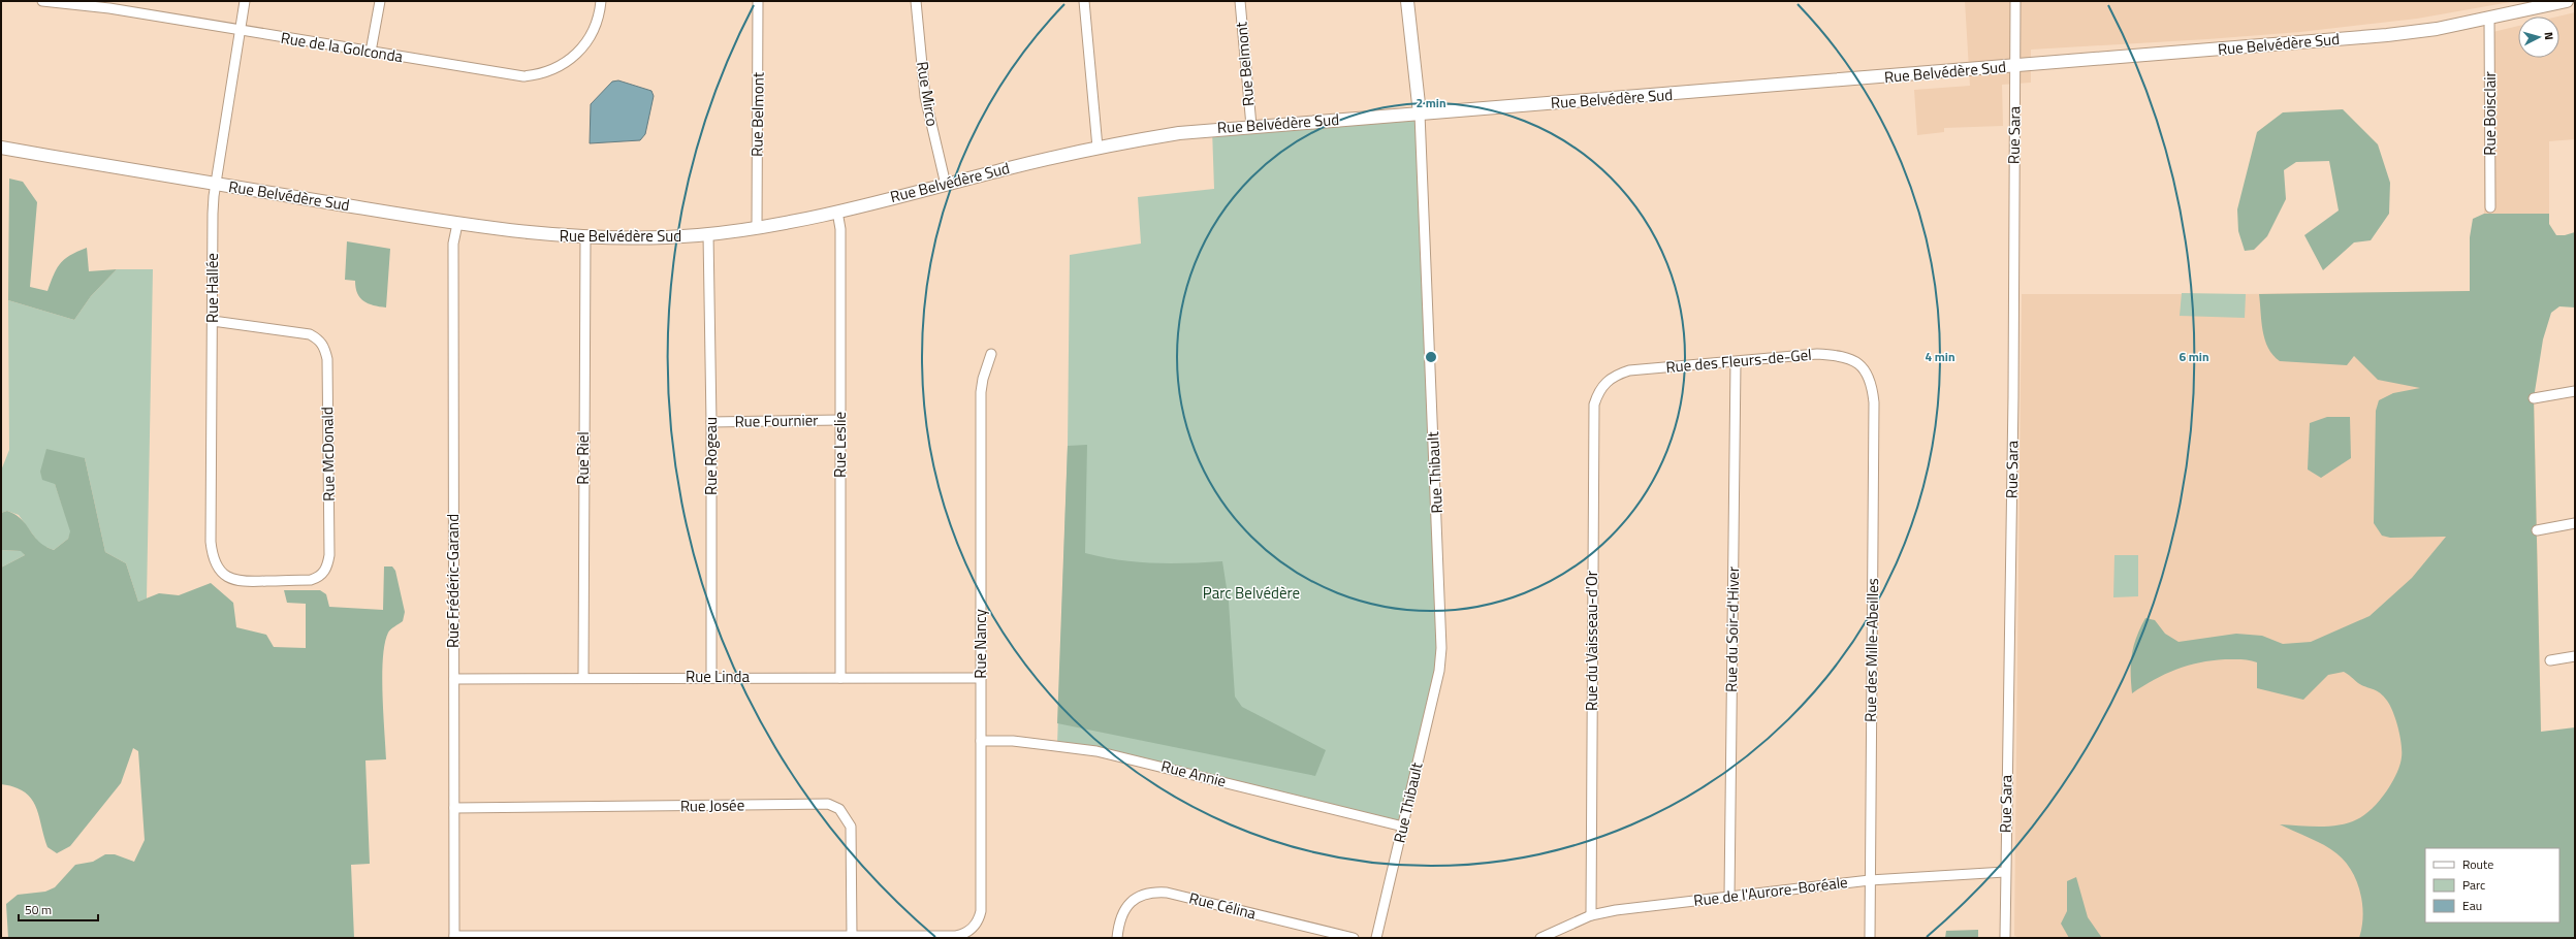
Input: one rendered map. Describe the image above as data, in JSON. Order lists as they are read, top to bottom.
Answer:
{
  "streets": {
    "street": [
      "Rue Belvédère Sud",
      "Rue de la Golconda",
      "Rue Belmont",
      "Rue Mirco",
      "Rue Boisclair",
      "Rue Sara",
      "Rue Hallée",
      "Rue des Fleurs-de-Gel",
      "Rue Fournier",
      "Rue Leslie",
      "Rue McDonald",
      "Rue Rogeau",
      "Rue Riel",
      "Rue Thibault",
      "Rue Frédéric-Garand",
      "Rue du Soir-d'Hiver",
      "Rue du Vaisseau-d'Or",
      "Rue Nancy",
      "Rue des Mille-Abeilles",
      "Rue Linda",
      "Rue Annie",
      "Rue Josée",
      "Rue de l'Aurore-Boréale",
      "Rue Célina"
    ]
  },
  "crossings": [
    ["Rue Belvédère Sud", "Rue Belmont"],
    ["Rue Belvédère Sud", "Rue Mirco"],
    ["Rue Belvédère Sud", "Rue Boisclair"],
    ["Rue Belvédère Sud", "Rue Sara"],
    ["Rue Belvédère Sud", "Rue Hallée"],
    ["Rue Belvédère Sud", "Rue Leslie"],
    ["Rue Belvédère Sud", "Rue Rogeau"],
    ["Rue Belvédère Sud", "Rue Riel"],
    ["Rue Belvédère Sud", "Rue Thibault"],
    ["Rue Belvédère Sud", "Rue Frédéric-Garand"],
    ["Rue de la Golconda", "Rue Hallée"],
    ["Rue Sara", "Rue de l'Aurore-Boréale"],
    ["Rue Hallée", "Rue McDonald"],
    ["Rue des Fleurs-de-Gel", "Rue du Soir-d'Hiver"],
    ["Rue des Fleurs-de-Gel", "Rue du Vaisseau-d'Or"],
    ["Rue des Fleurs-de-Gel", "Rue des Mille-Abeilles"],
    ["Rue Fournier", "Rue Leslie"],
    ["Rue Fournier", "Rue Rogeau"],
    ["Rue Leslie", "Rue Linda"],
    ["Rue Rogeau", "Rue Linda"],
    ["Rue Riel", "Rue Linda"],
    ["Rue Thibault", "Rue Annie"],
    ["Rue Frédéric-Garand", "Rue Linda"],
    ["Rue Frédéric-Garand", "Rue Josée"],
    ["Rue du Soir-d'Hiver", "Rue de l'Aurore-Boréale"],
    ["Rue du Vaisseau-d'Or", "Rue de l'Aurore-Boréale"],
    ["Rue Nancy", "Rue Linda"],
    ["Rue Nancy", "Rue Annie"],
    ["Rue Nancy", "Rue Josée"],
    ["Rue des Mille-Abeilles", "Rue de l'Aurore-Boréale"]
  ],
  "parks": ["Parc Belvédère"],
  "legend": ["Route", "Parc", "Eau"],
  "scale_bar": "50 m",
  "north": "right",
  "rings": ["2 min", "4 min", "6 min"]
}
